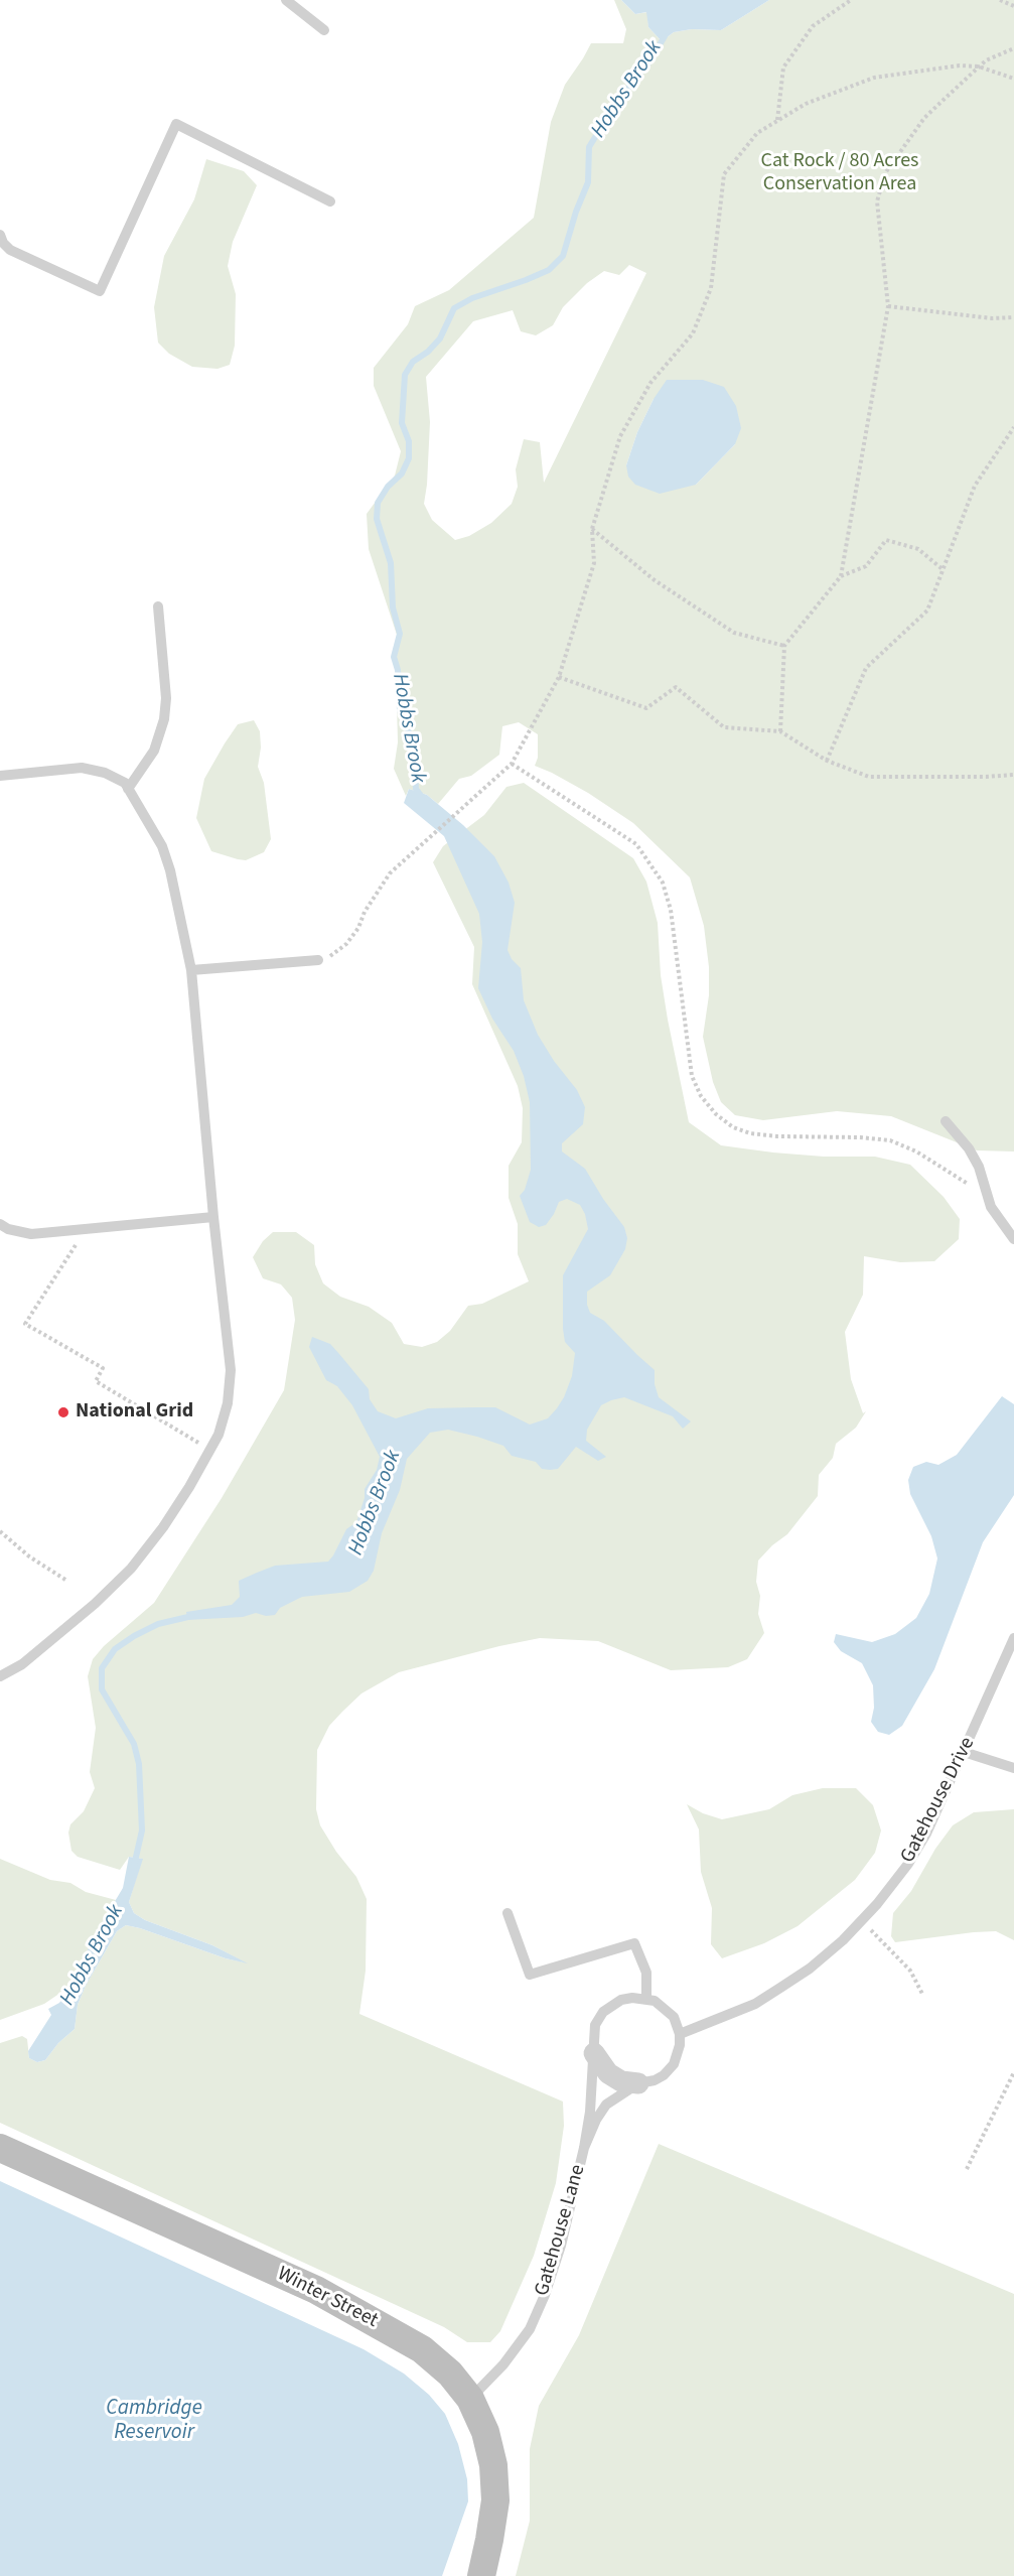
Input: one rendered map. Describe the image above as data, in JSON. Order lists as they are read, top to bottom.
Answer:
{
  "streets": {
    "street": ["Winter Street"],
    "lane": ["Gatehouse Drive", "Gatehouse Lane"]
  },
  "crossings": [
    ["Gatehouse Drive", "Gatehouse Lane"],
    ["Gatehouse Lane", "Winter Street"]
  ],
  "water": ["Hobbs Brook", "Cambridge Reservoir"],
  "parks": ["Cat Rock / 80 Acres Conservation Area"],
  "places": ["National Grid"]
}
